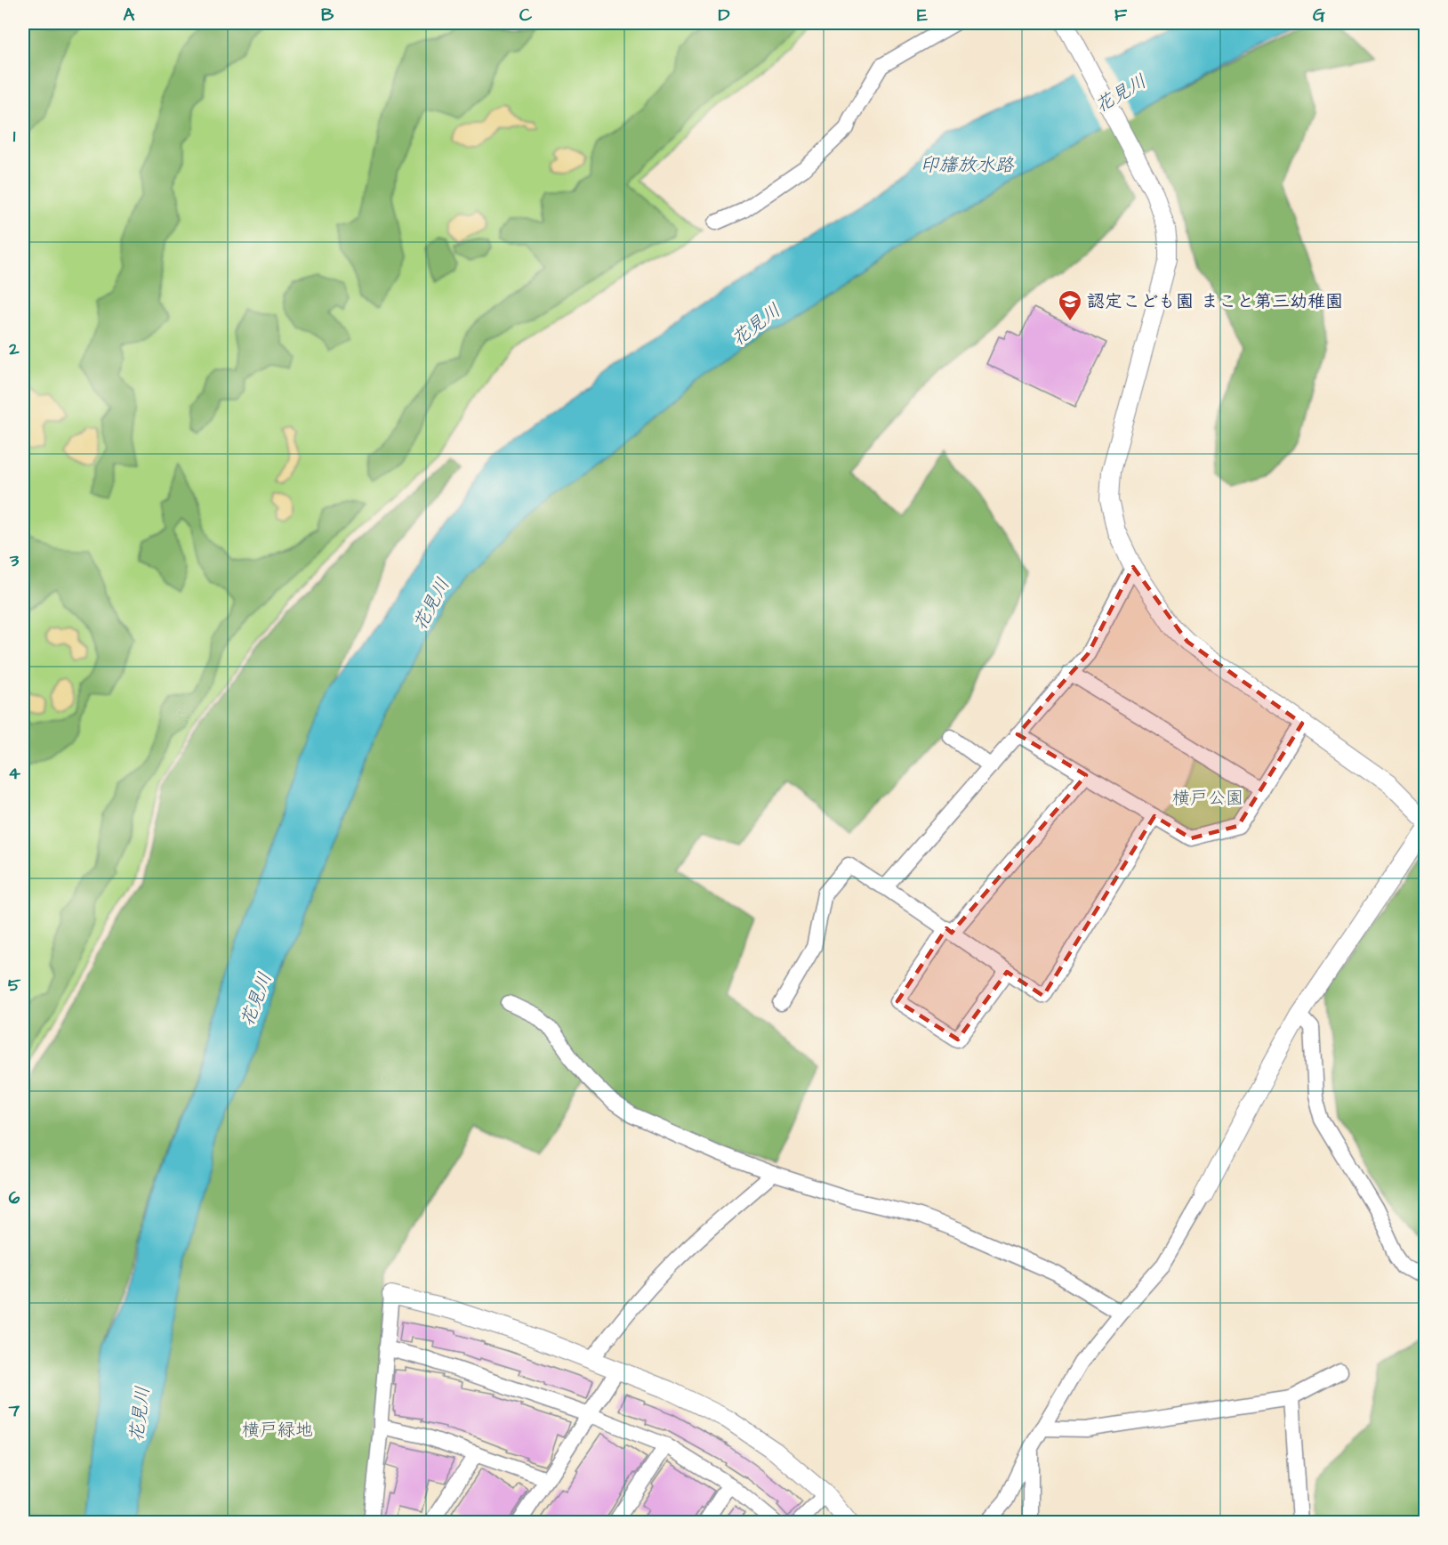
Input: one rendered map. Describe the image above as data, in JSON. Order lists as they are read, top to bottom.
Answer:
{
  "water": ["花見川", "印旛放水路"],
  "parks": ["横戸公園", "横戸緑地"],
  "places": {
    "school or university": ["認定こども園 まこと第三幼稚園"]
  },
  "grid": {
    "columns": [
      "A",
      "B",
      "C",
      "D",
      "E",
      "F",
      "G"
    ],
    "rows": [
      "1",
      "2",
      "3",
      "4",
      "5",
      "6",
      "7"
    ]
  }
}
